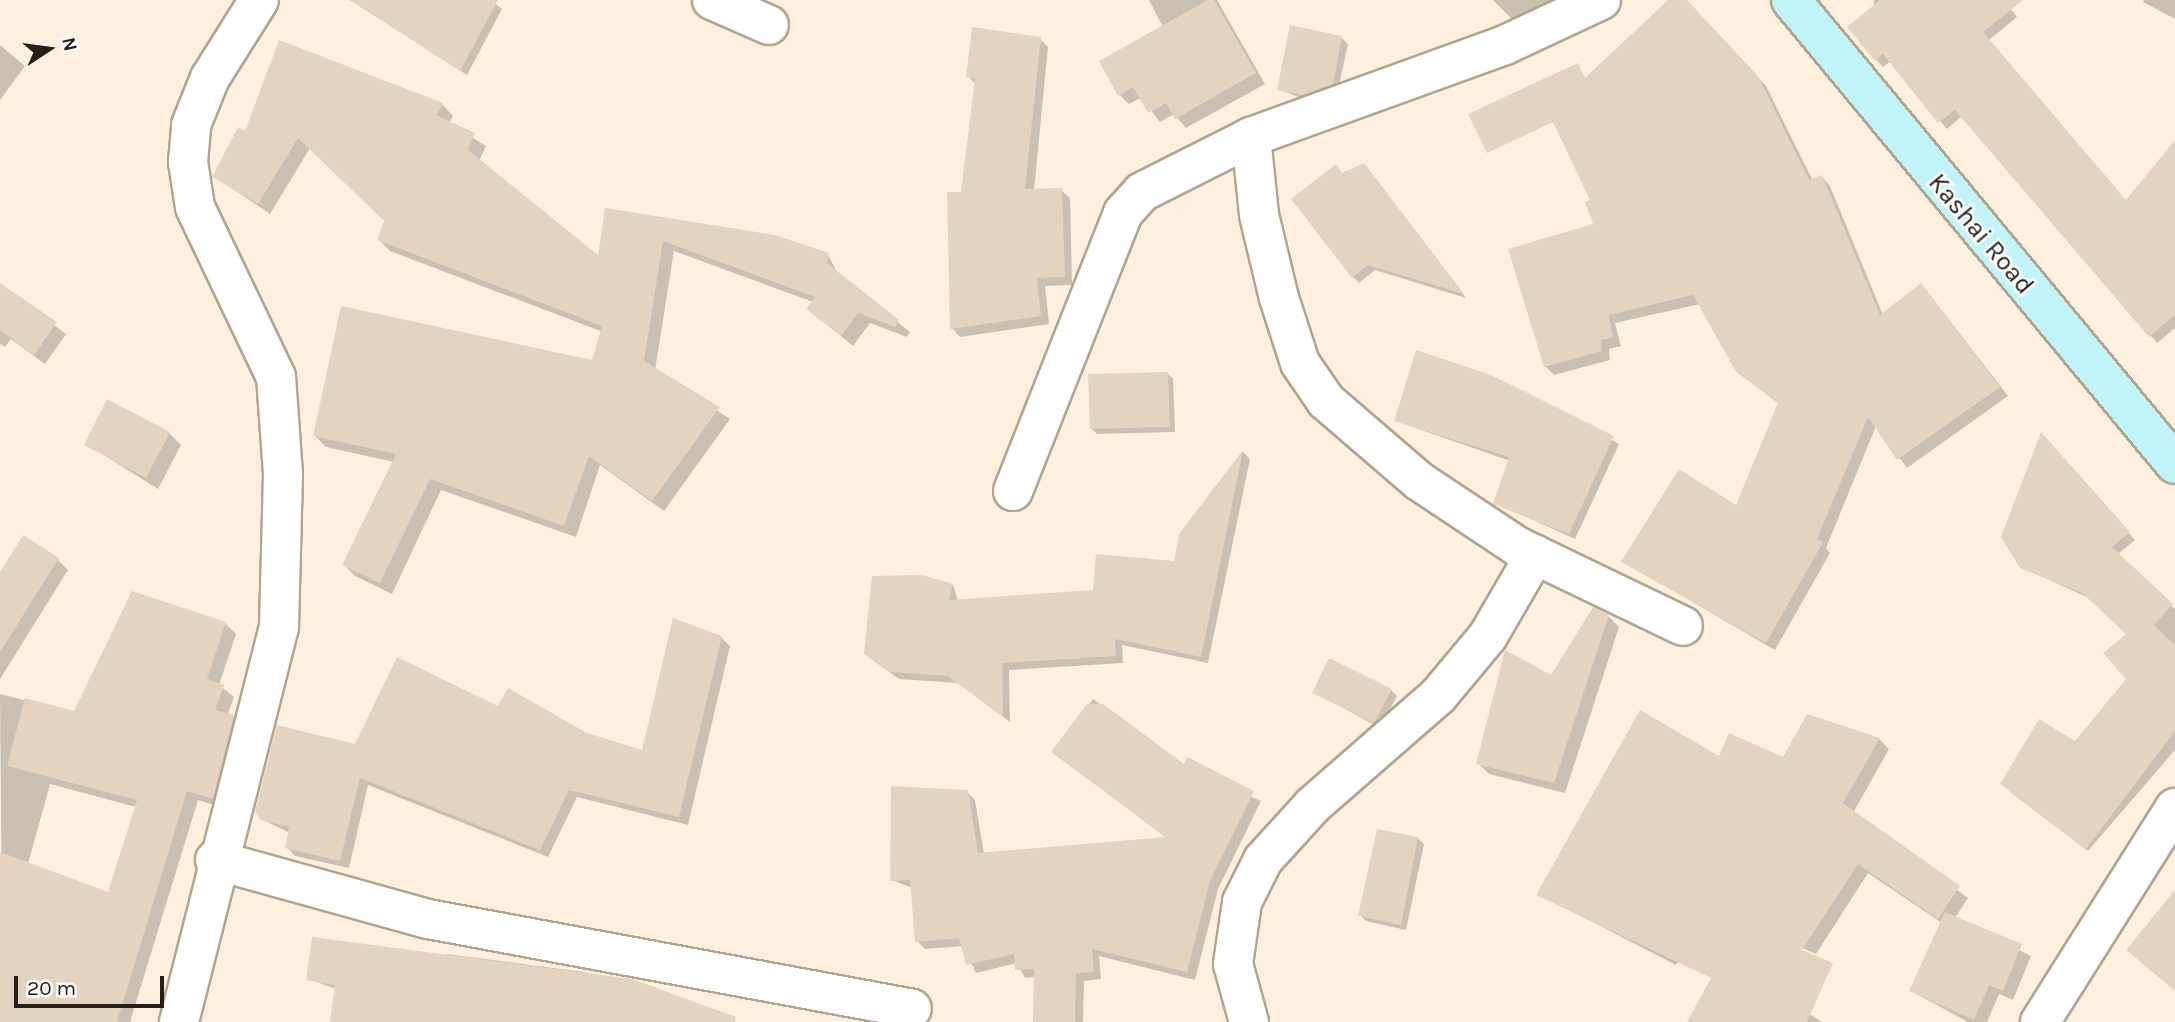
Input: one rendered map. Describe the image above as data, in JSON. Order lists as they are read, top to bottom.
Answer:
{
  "streets": {
    "street": ["Kashai Road"]
  },
  "scale_bar": "20 m",
  "north": "right"
}
